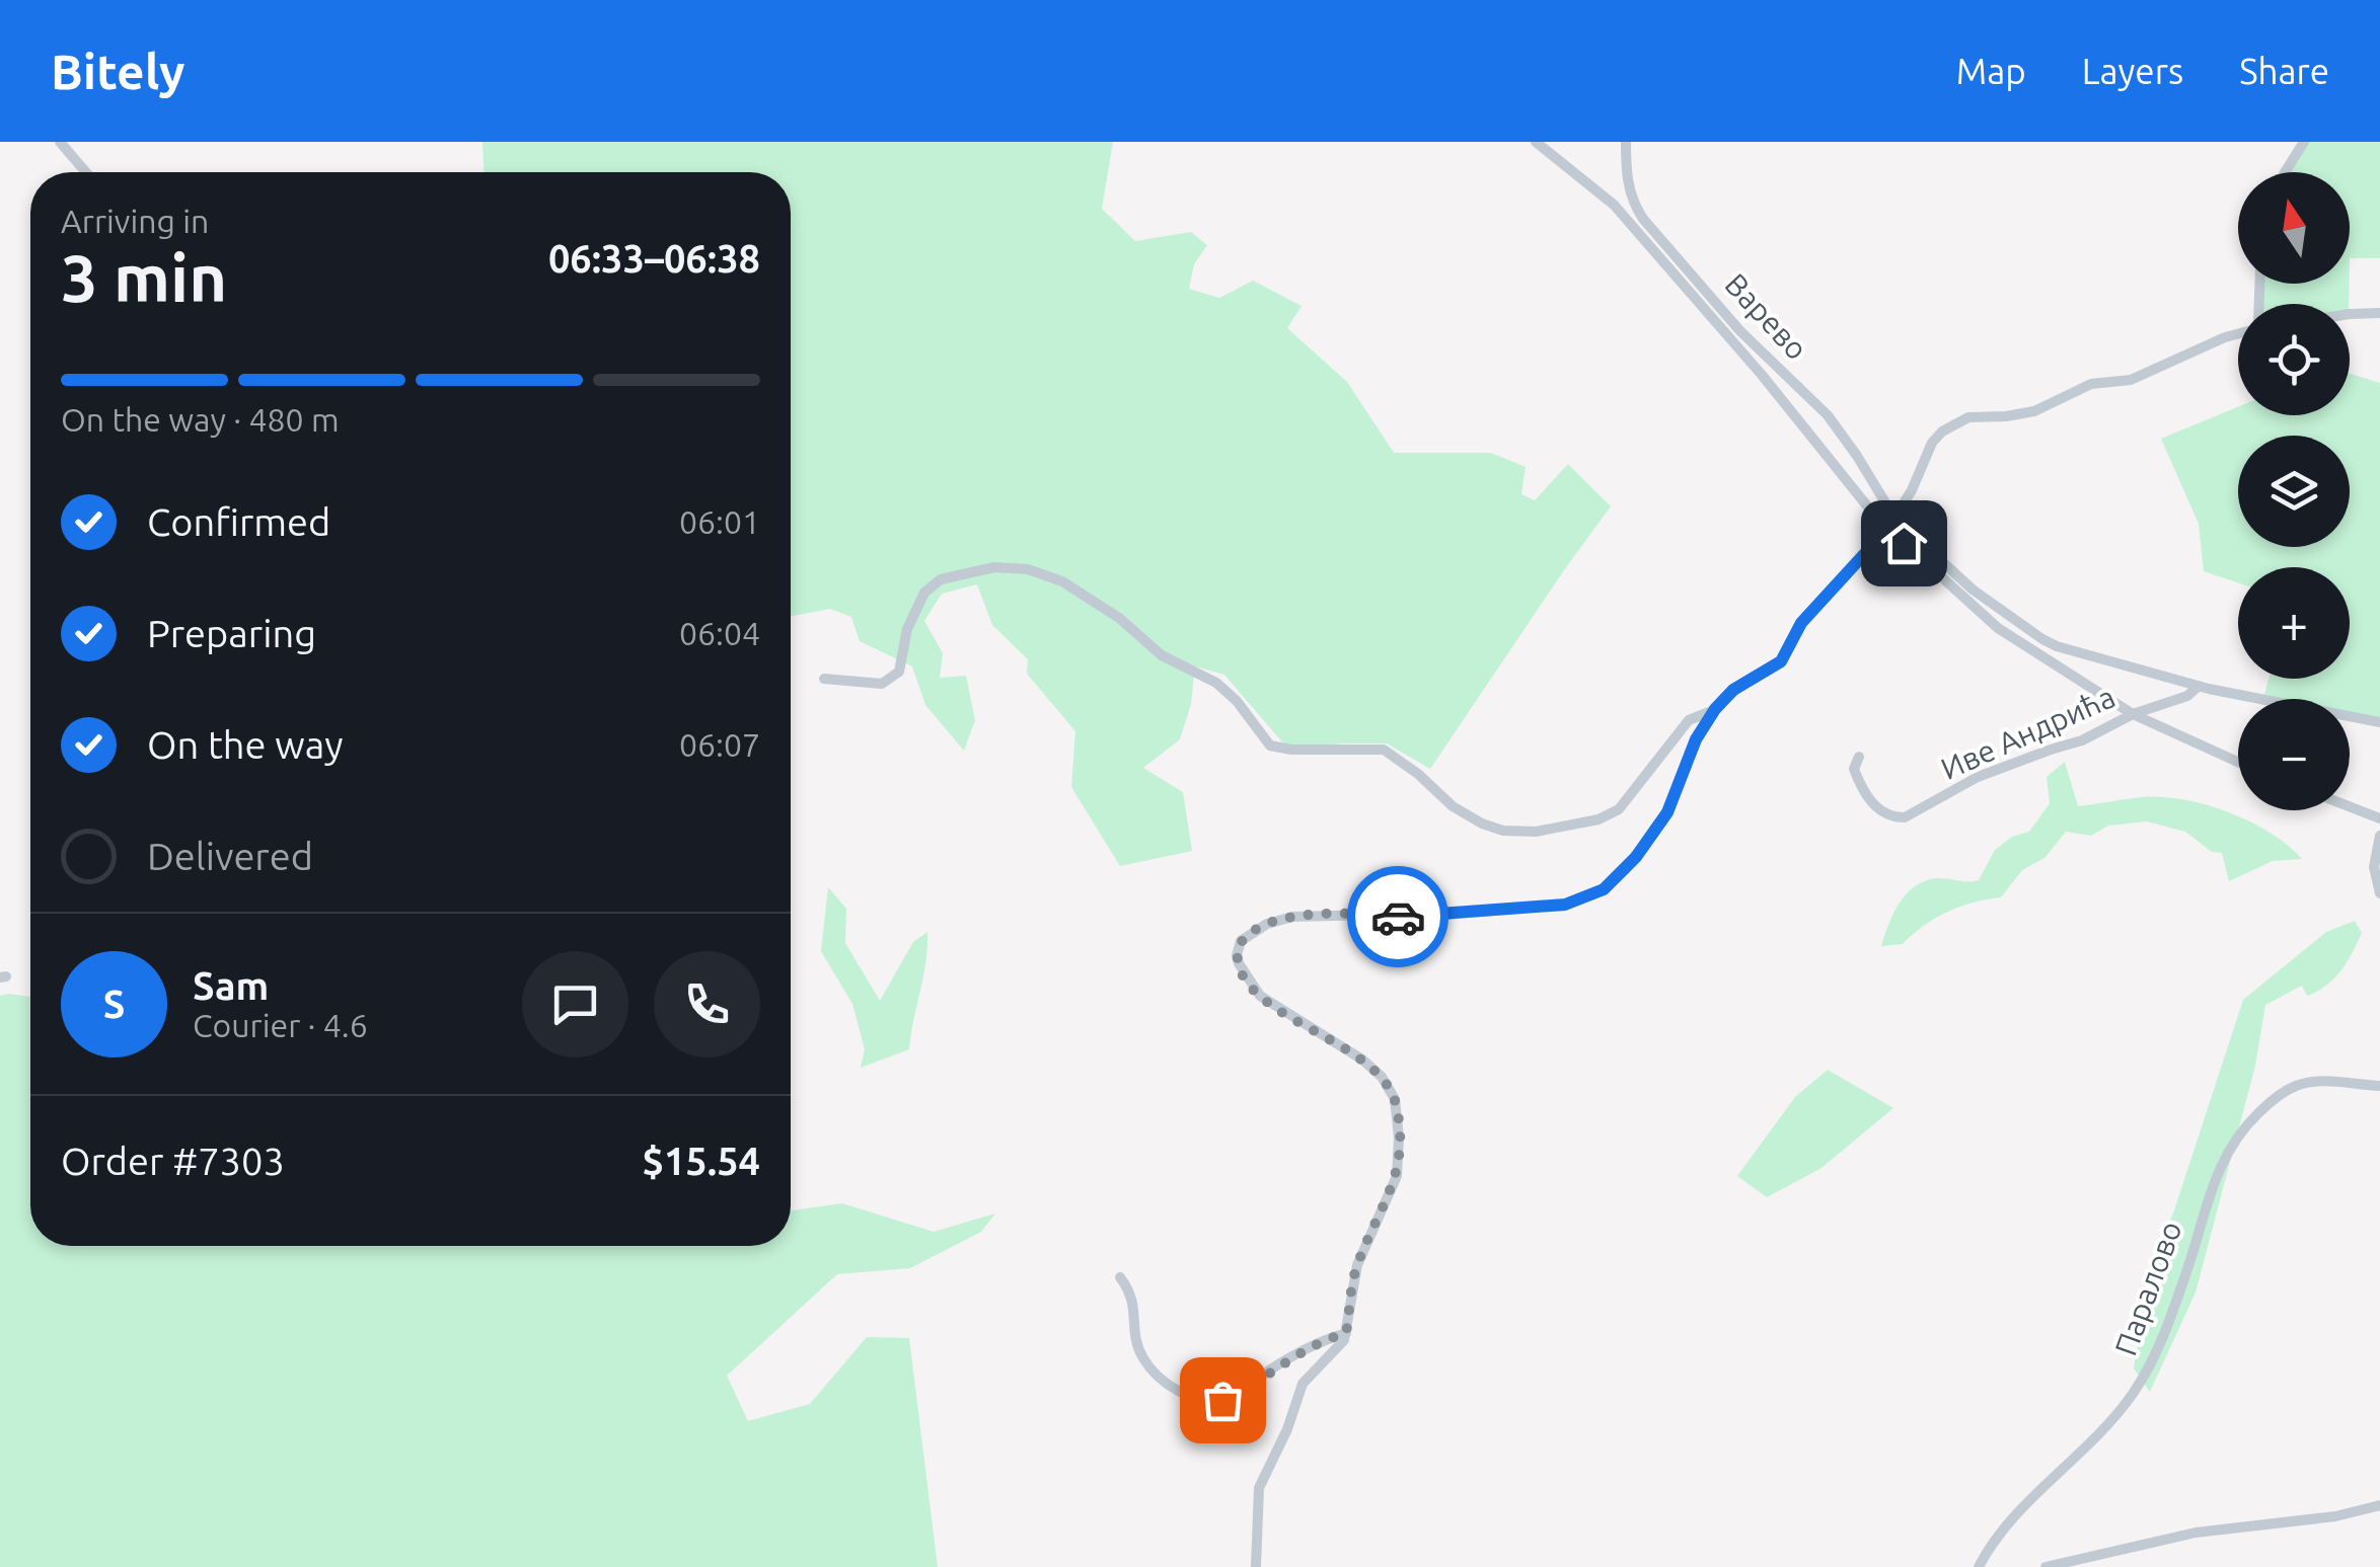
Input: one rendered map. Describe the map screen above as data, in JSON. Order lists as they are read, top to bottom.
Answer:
{
  "streets": {
    "street": ["Варево", "Иве Андрића", "Паралово"]
  },
  "crossings": [
    ["Варево", "Иве Андрића"]
  ],
  "north": "top",
  "page": {
    "header": "Bitely",
    "nav": ["Map", "Layers", "Share"],
    "map_buttons": ["+", "−"],
    "heading": ["3 min", "Arriving in", "06:33–06:38"],
    "panel": [
      "Sam",
      "Courier · 4.6",
      "Order #7303",
      "$15.54"
    ],
    "bar": "On the way · 480 m",
    "list": [
      ["Confirmed", "06:01"],
      ["Preparing", "06:04"],
      ["On the way", "06:07"],
      "Delivered"
    ],
    "round": "S"
  }
}
